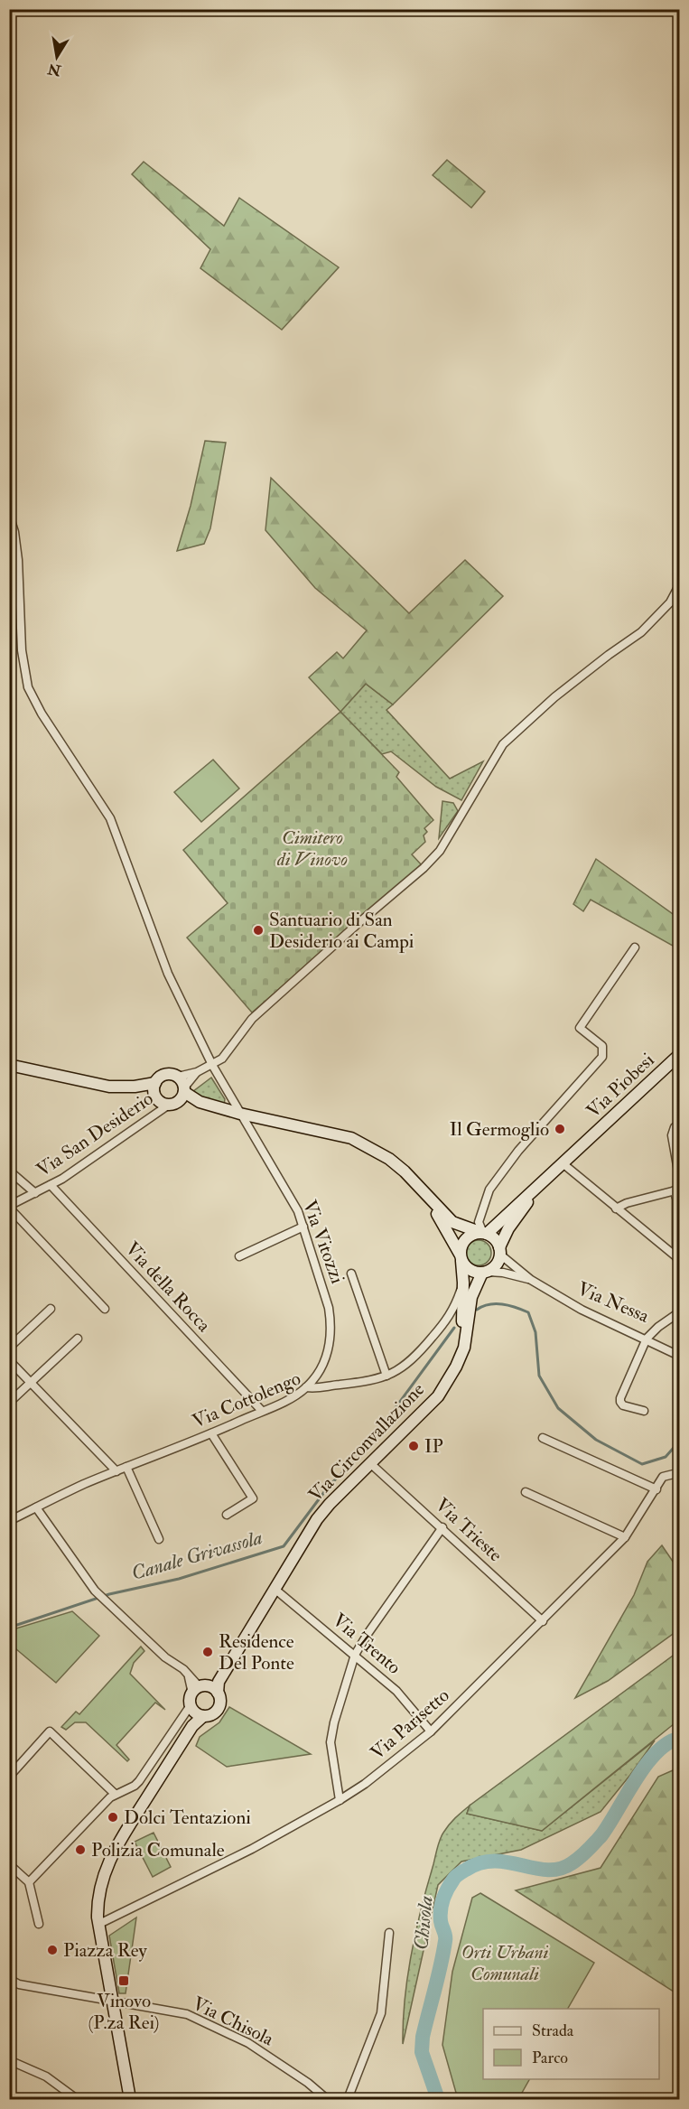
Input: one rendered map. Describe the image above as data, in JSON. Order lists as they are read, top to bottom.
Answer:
{
  "streets": {
    "street": [
      "Via Piobesi",
      "Via San Desiderio",
      "Via Vitozzi",
      "Via della Rocca",
      "Via Nessa",
      "Via Cottolengo",
      "Via Circonvallazione",
      "Via Trieste",
      "Via Trento",
      "Via Parisetto",
      "Via Chisola"
    ]
  },
  "crossings": [
    ["Via Piobesi", "Via Circonvallazione"],
    ["Via San Desiderio", "Via della Rocca"],
    ["Via Vitozzi", "Via Cottolengo"],
    ["Via della Rocca", "Via Cottolengo"],
    ["Via Cottolengo", "Via Circonvallazione"],
    ["Via Circonvallazione", "Via Trieste"],
    ["Via Circonvallazione", "Via Trento"],
    ["Via Trieste", "Via Parisetto"],
    ["Via Trento", "Via Parisetto"]
  ],
  "water": ["Canale Grivassola", "Chisola"],
  "parks": ["Cimitero di Vinovo", "Orti Urbani Comunali"],
  "places": {
    "other": [
      "Santuario di San Desiderio ai Campi",
      "Il Germoglio",
      "IP",
      "Residence Del Ponte",
      "Dolci Tentazioni",
      "Polizia Comunale",
      "Piazza Rey"
    ],
    "transit": ["Vinovo (P.za Rei)"]
  },
  "legend": ["Strada", "Parco"],
  "north": "bottom"
}
